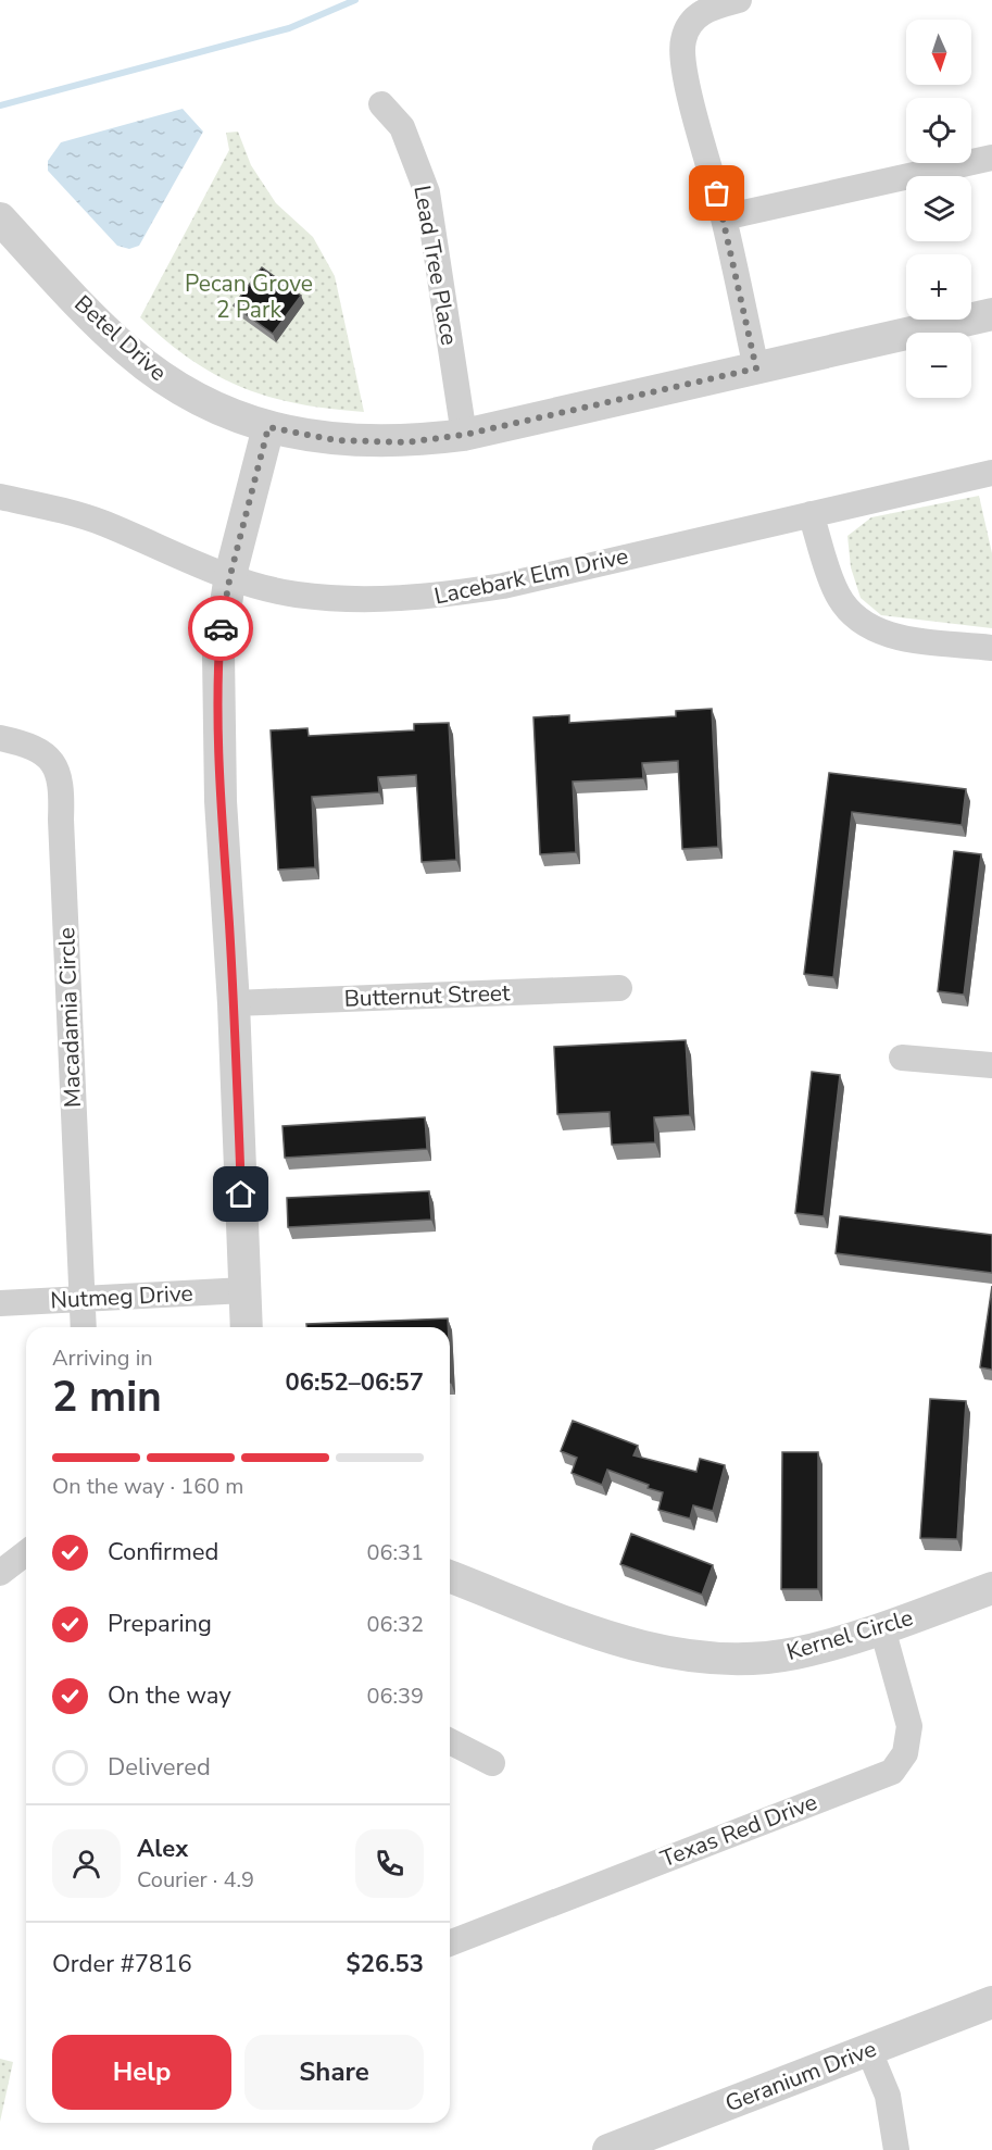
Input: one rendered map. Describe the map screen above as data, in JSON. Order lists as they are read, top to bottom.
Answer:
{
  "streets": {
    "street": [
      "Lead Tree Place",
      "Betel Drive",
      "Lacebark Elm Drive",
      "Butternut Street",
      "Macadamia Circle",
      "Nutmeg Drive",
      "Kernel Circle",
      "Texas Red Drive",
      "Geranium Drive"
    ]
  },
  "crossings": [
    ["Lead Tree Place", "Betel Drive"],
    ["Macadamia Circle", "Nutmeg Drive"],
    ["Kernel Circle", "Texas Red Drive"]
  ],
  "parks": ["Pecan Grove 2 Park"],
  "north": "bottom",
  "page": {
    "map_buttons": ["+", "−"],
    "heading": ["2 min", "Arriving in", "06:52–06:57"],
    "panel": [
      "Alex",
      "Courier · 4.9",
      "Order #7816",
      "$26.53"
    ],
    "bar": "On the way · 160 m",
    "list": [
      ["Confirmed", "06:31"],
      ["Preparing", "06:32"],
      ["On the way", "06:39"],
      "Delivered"
    ],
    "buttons": ["Help", "Share"]
  }
}
